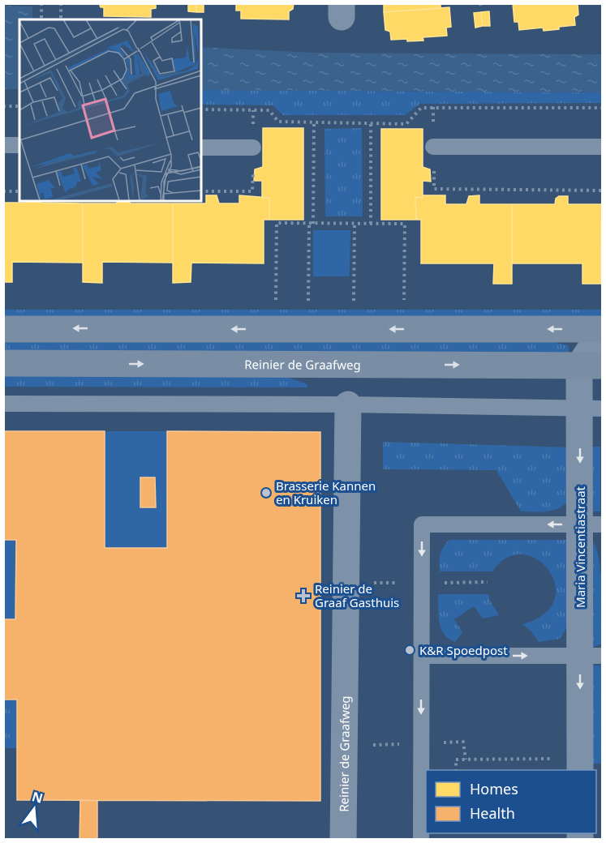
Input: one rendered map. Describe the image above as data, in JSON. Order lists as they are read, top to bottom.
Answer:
{
  "streets": {
    "main road": ["Reinier de Graafweg"],
    "street": ["Maria Vincentiastraat"]
  },
  "crossings": [
    ["Reinier de Graafweg", "Maria Vincentiastraat"]
  ],
  "one_way": ["Maria Vincentiastraat"],
  "places": {
    "other": ["Brasserie Kannen en Kruiken", "K&R Spoedpost"],
    "health": ["Reinier de Graaf Gasthuis"]
  },
  "legend": ["Homes", "Health"],
  "north": "top"
}
